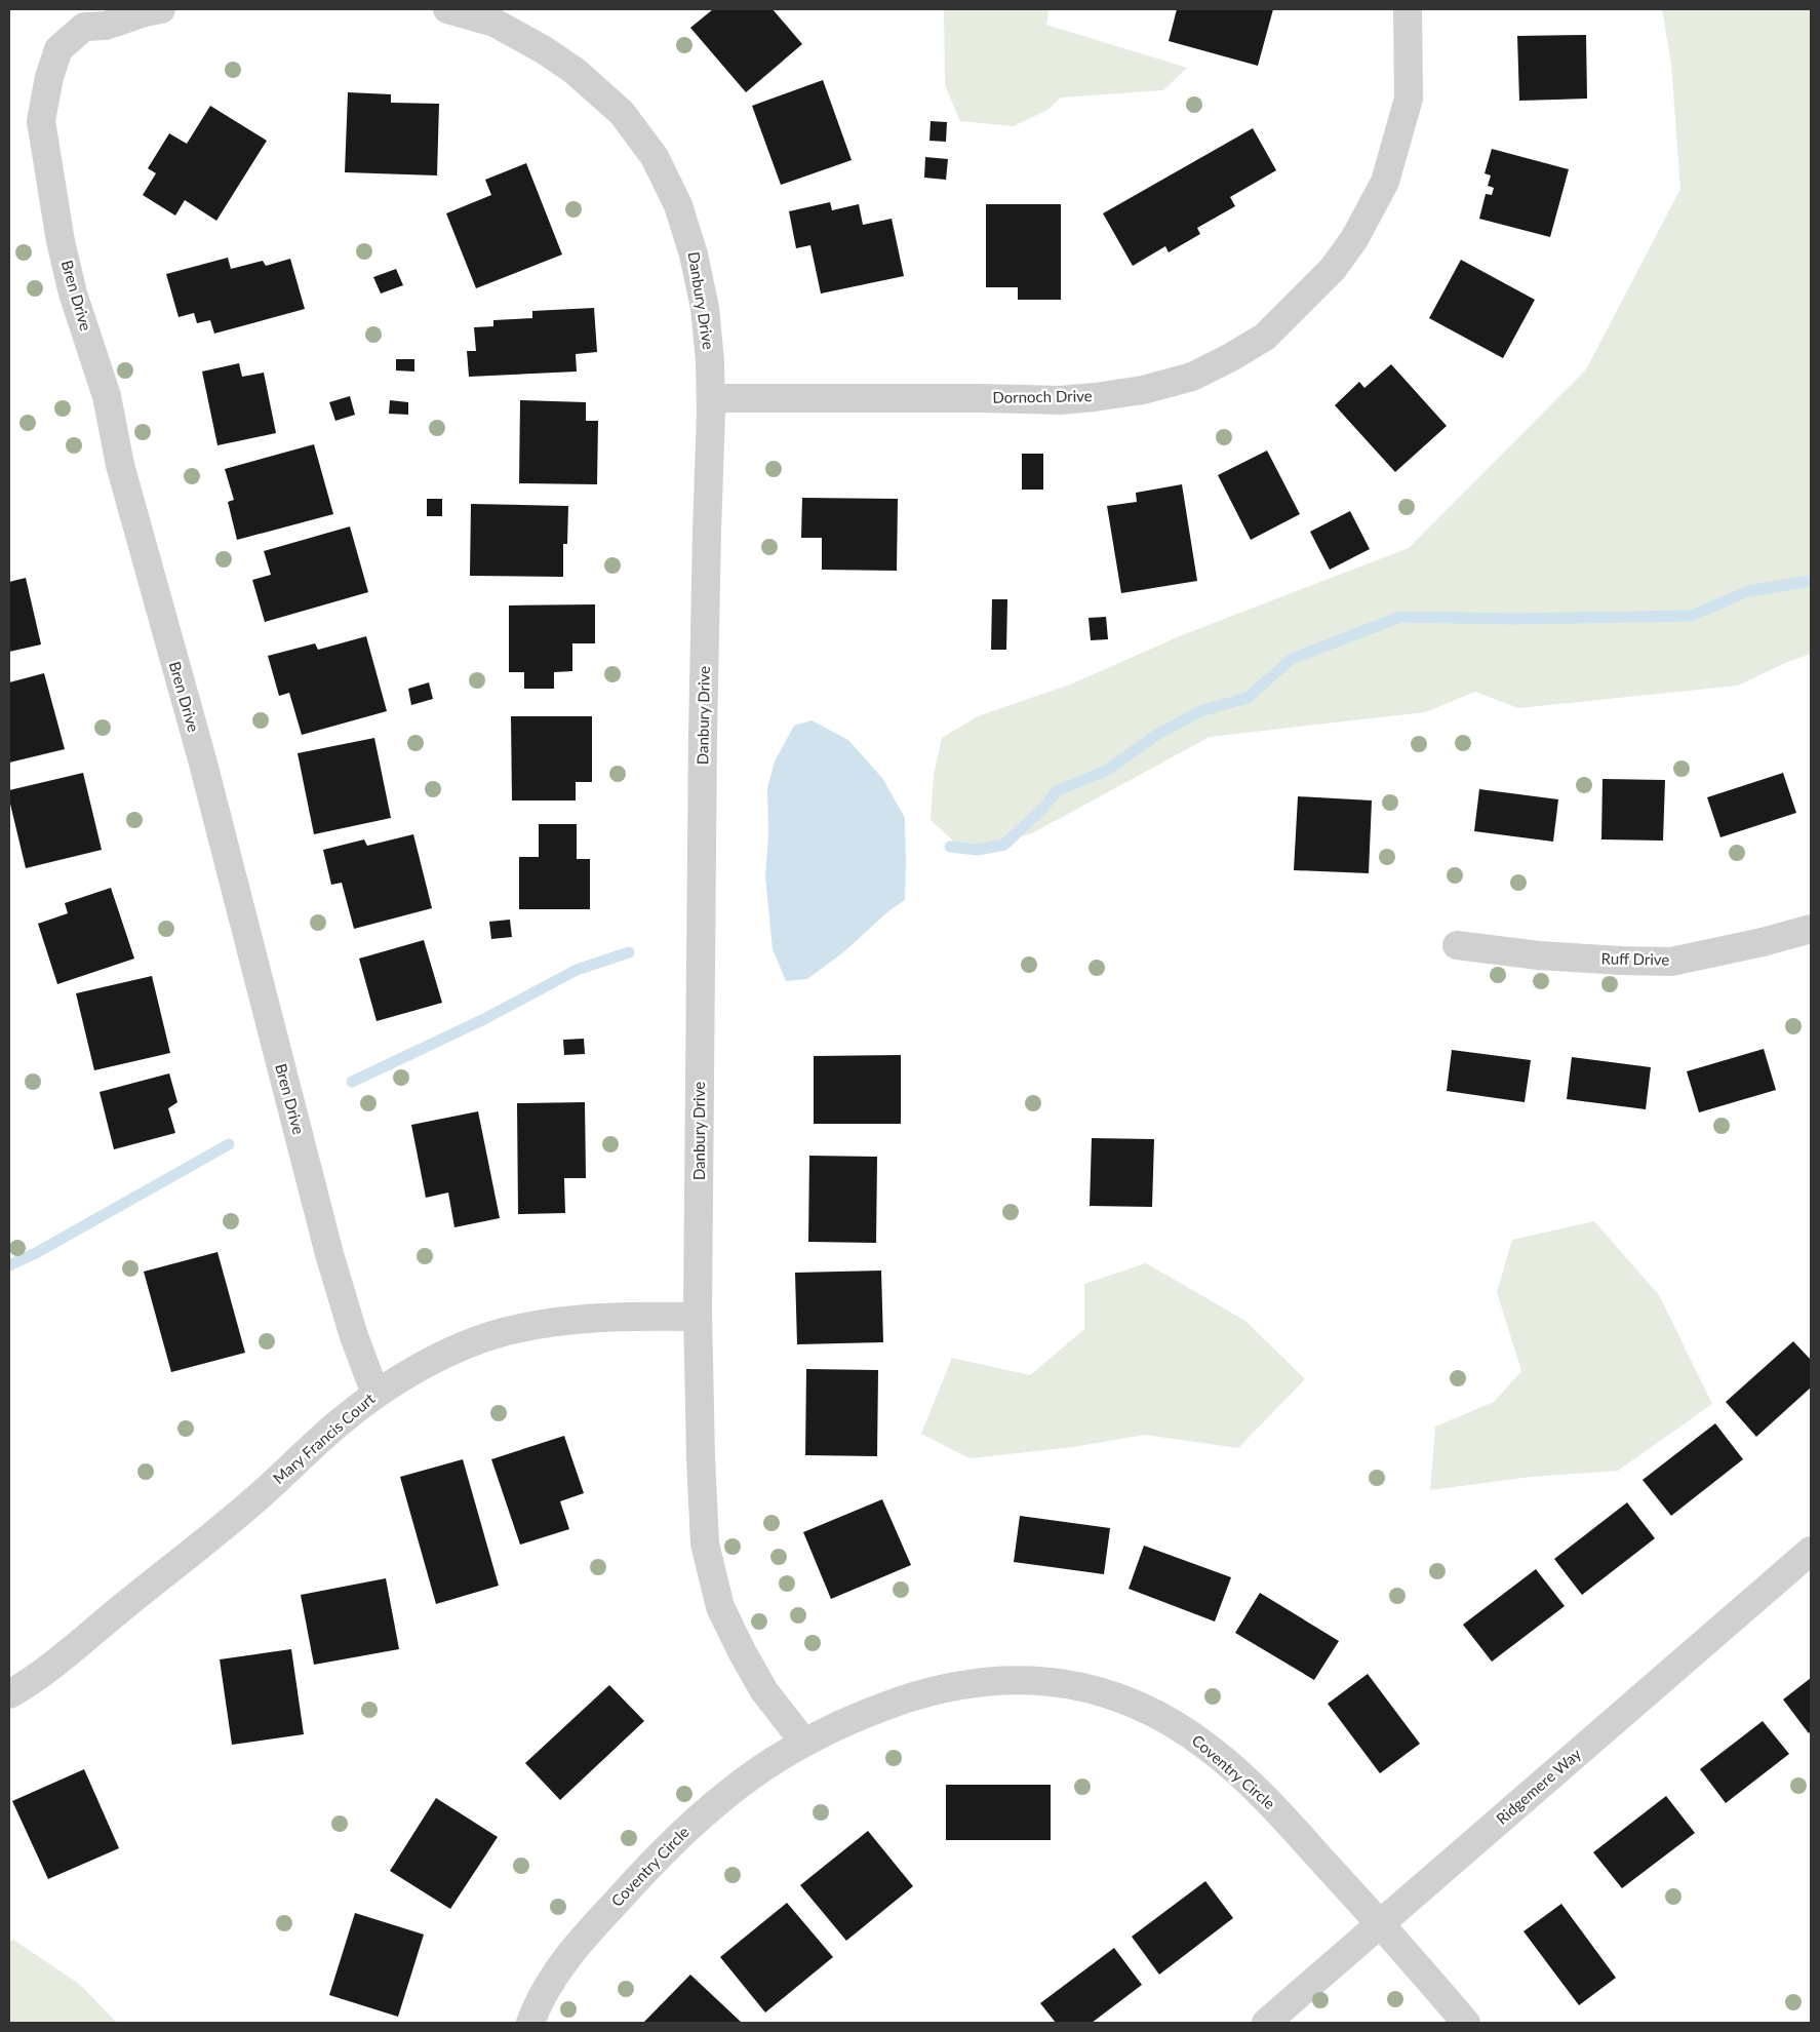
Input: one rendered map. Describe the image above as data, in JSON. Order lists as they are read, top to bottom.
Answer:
{
  "streets": {
    "street": [
      "Bren Drive",
      "Danbury Drive",
      "Dornoch Drive",
      "Ruff Drive",
      "Mary Francis Court",
      "Coventry Circle",
      "Ridgemere Way"
    ]
  },
  "crossings": [
    ["Bren Drive", "Mary Francis Court"],
    ["Danbury Drive", "Dornoch Drive"],
    ["Danbury Drive", "Mary Francis Court"],
    ["Danbury Drive", "Coventry Circle"],
    ["Coventry Circle", "Ridgemere Way"]
  ]
}
